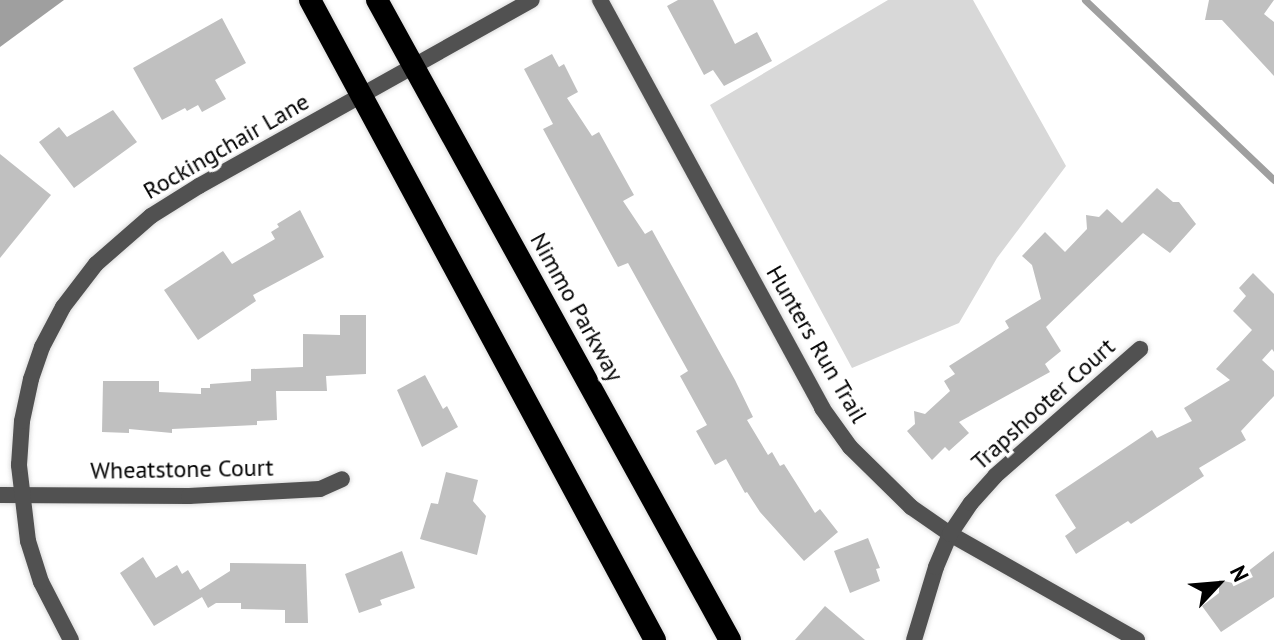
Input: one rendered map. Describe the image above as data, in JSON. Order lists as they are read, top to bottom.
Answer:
{
  "streets": {
    "highway": ["Nimmo Parkway"],
    "street": [
      "Rockingchair Lane",
      "Hunters Run Trail",
      "Trapshooter Court",
      "Wheatstone Court"
    ]
  },
  "crossings": [
    ["Rockingchair Lane", "Nimmo Parkway"],
    ["Rockingchair Lane", "Wheatstone Court"],
    ["Hunters Run Trail", "Trapshooter Court"]
  ],
  "north": "top right"
}
